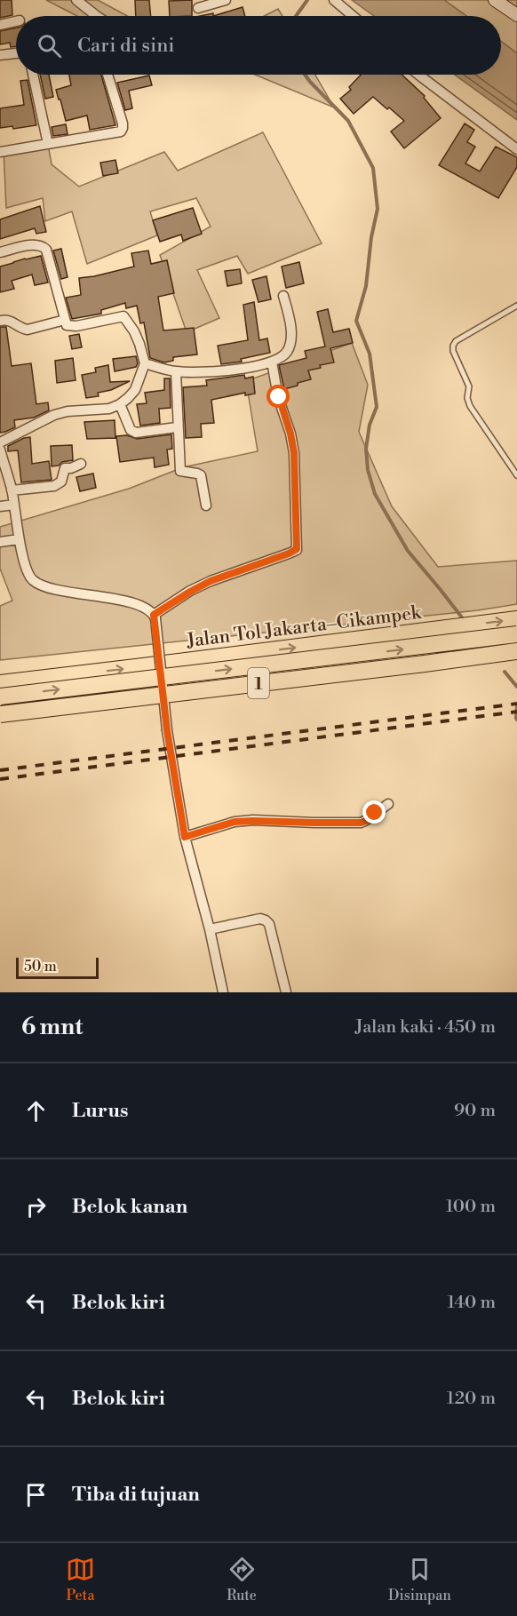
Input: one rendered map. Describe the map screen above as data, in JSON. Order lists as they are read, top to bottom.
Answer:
{
  "streets": {
    "highway": ["Jalan Tol Jakarta–Cikampek", "1"]
  },
  "scale_bar": "50 m",
  "page": {
    "search": "Cari di sini",
    "scale": "50 m",
    "heading": ["6 mnt", "Jalan kaki · 450 m"],
    "list": [
      ["Lurus", "90 m"],
      ["Belok kanan", "100 m"],
      ["Belok kiri", "140 m"],
      ["Belok kiri", "120 m"],
      "Tiba di tujuan"
    ],
    "nav": ["Peta", "Rute", "Disimpan"]
  }
}
